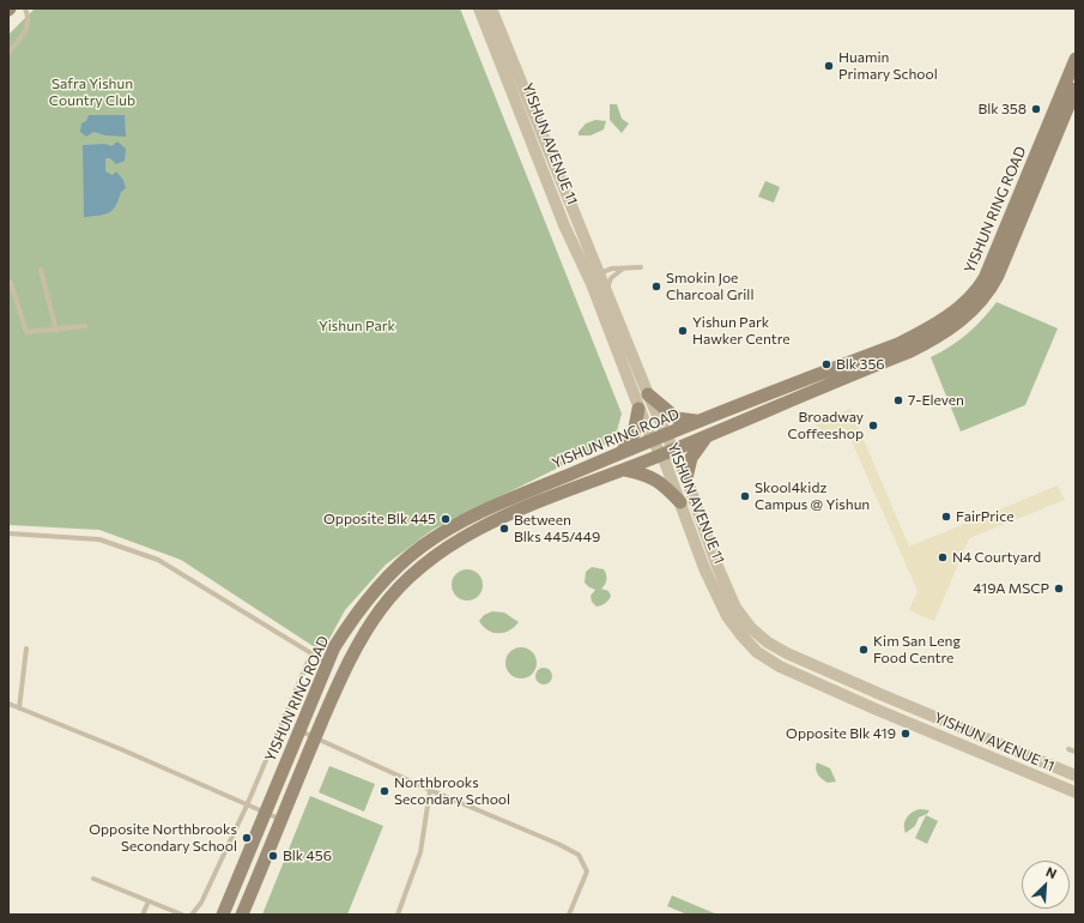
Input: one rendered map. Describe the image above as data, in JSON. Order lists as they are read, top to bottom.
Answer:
{
  "streets": {
    "main road": ["YISHUN RING ROAD"],
    "street": ["YISHUN AVENUE 11"]
  },
  "crossings": [
    ["YISHUN AVENUE 11", "YISHUN RING ROAD"]
  ],
  "parks": ["Safra Yishun Country Club", "Yishun Park"],
  "places": [
    "Huamin Primary School",
    "Blk 358",
    "Smokin Joe Charcoal Grill",
    "Yishun Park Hawker Centre",
    "Blk 356",
    "7-Eleven",
    "Broadway Coffeeshop",
    "Skool4kidz Campus @ Yishun",
    "FairPrice",
    "Opposite Blk 445",
    "Between Blks 445/449",
    "N4 Courtyard",
    "419A MSCP",
    "Kim San Leng Food Centre",
    "Opposite Blk 419",
    "Northbrooks Secondary School",
    "Opposite Northbrooks Secondary School",
    "Blk 456"
  ],
  "north": "top right"
}
